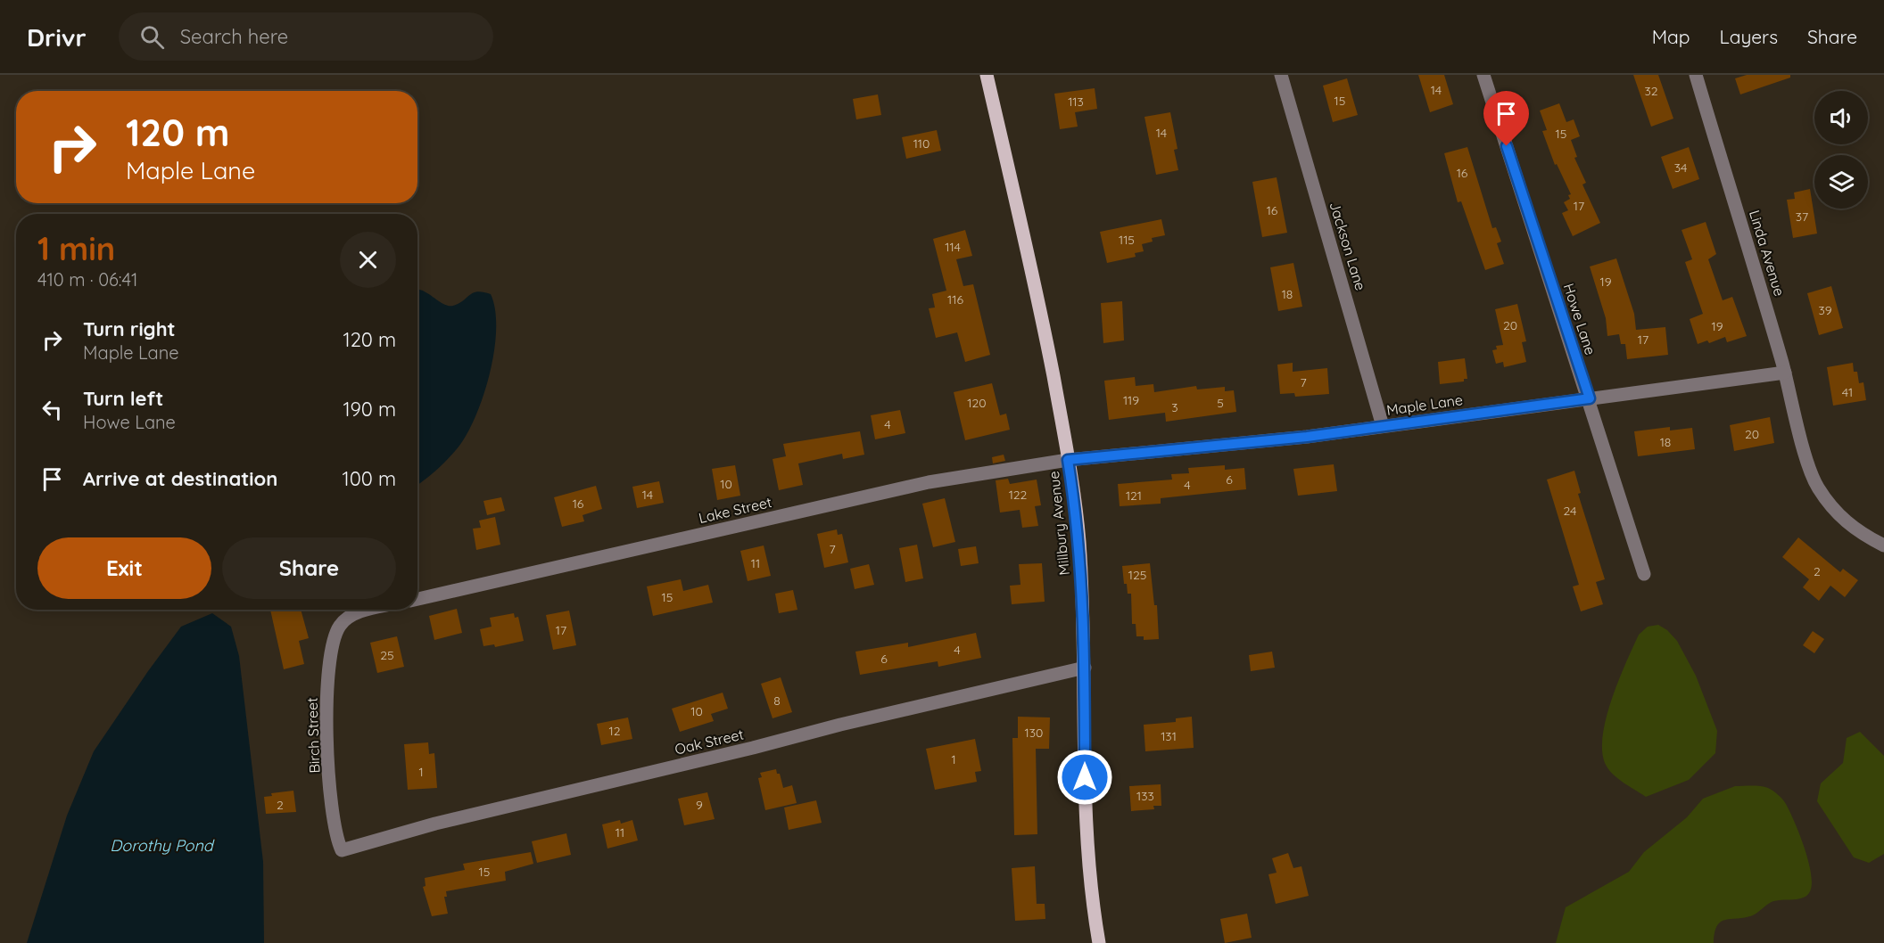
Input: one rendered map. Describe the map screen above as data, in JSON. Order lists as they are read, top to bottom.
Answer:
{
  "streets": {
    "main road": ["Millbury Avenue"],
    "street": [
      "Jackson Lane",
      "Linda Avenue",
      "Howe Lane",
      "Maple Lane",
      "Lake Street",
      "Birch Street",
      "Oak Street"
    ]
  },
  "crossings": [
    ["Jackson Lane", "Maple Lane"],
    ["Linda Avenue", "Maple Lane"],
    ["Howe Lane", "Maple Lane"],
    ["Maple Lane", "Lake Street"],
    ["Maple Lane", "Millbury Avenue"],
    ["Lake Street", "Millbury Avenue"],
    ["Millbury Avenue", "Oak Street"],
    ["Birch Street", "Oak Street"]
  ],
  "water": ["Dorothy Pond"],
  "house_numbers": [
    "14",
    "32",
    "15",
    "113",
    "14",
    "15",
    "110",
    "34",
    "16",
    "17",
    "16",
    "37",
    "115",
    "114",
    "19",
    "18",
    "116",
    "39",
    "20",
    "19",
    "17",
    "7",
    "41",
    "119",
    "120",
    "5",
    "3",
    "4",
    "20",
    "18",
    "6",
    "10",
    "4",
    "14",
    "122",
    "121",
    "16",
    "24",
    "7",
    "11",
    "2",
    "125",
    "15",
    "17",
    "4",
    "25",
    "6",
    "8",
    "10",
    "12",
    "130",
    "131",
    "1",
    "1",
    "133",
    "2",
    "9",
    "11",
    "15"
  ],
  "page": {
    "header": "Drivr",
    "search": "Search here",
    "nav": ["Map", "Layers", "Share"],
    "turn": ["120 m", "Maple Lane"],
    "heading": ["1 min", "410 m · 06:41"],
    "list": [
      {
        "name": "Turn right",
        "note": "Maple Lane",
        "value": "120 m"
      },
      {
        "name": "Turn left",
        "note": "Howe Lane",
        "value": "190 m"
      },
      {
        "name": "Arrive at destination",
        "value": "100 m"
      }
    ],
    "buttons": ["Exit", "Share"]
  }
}
